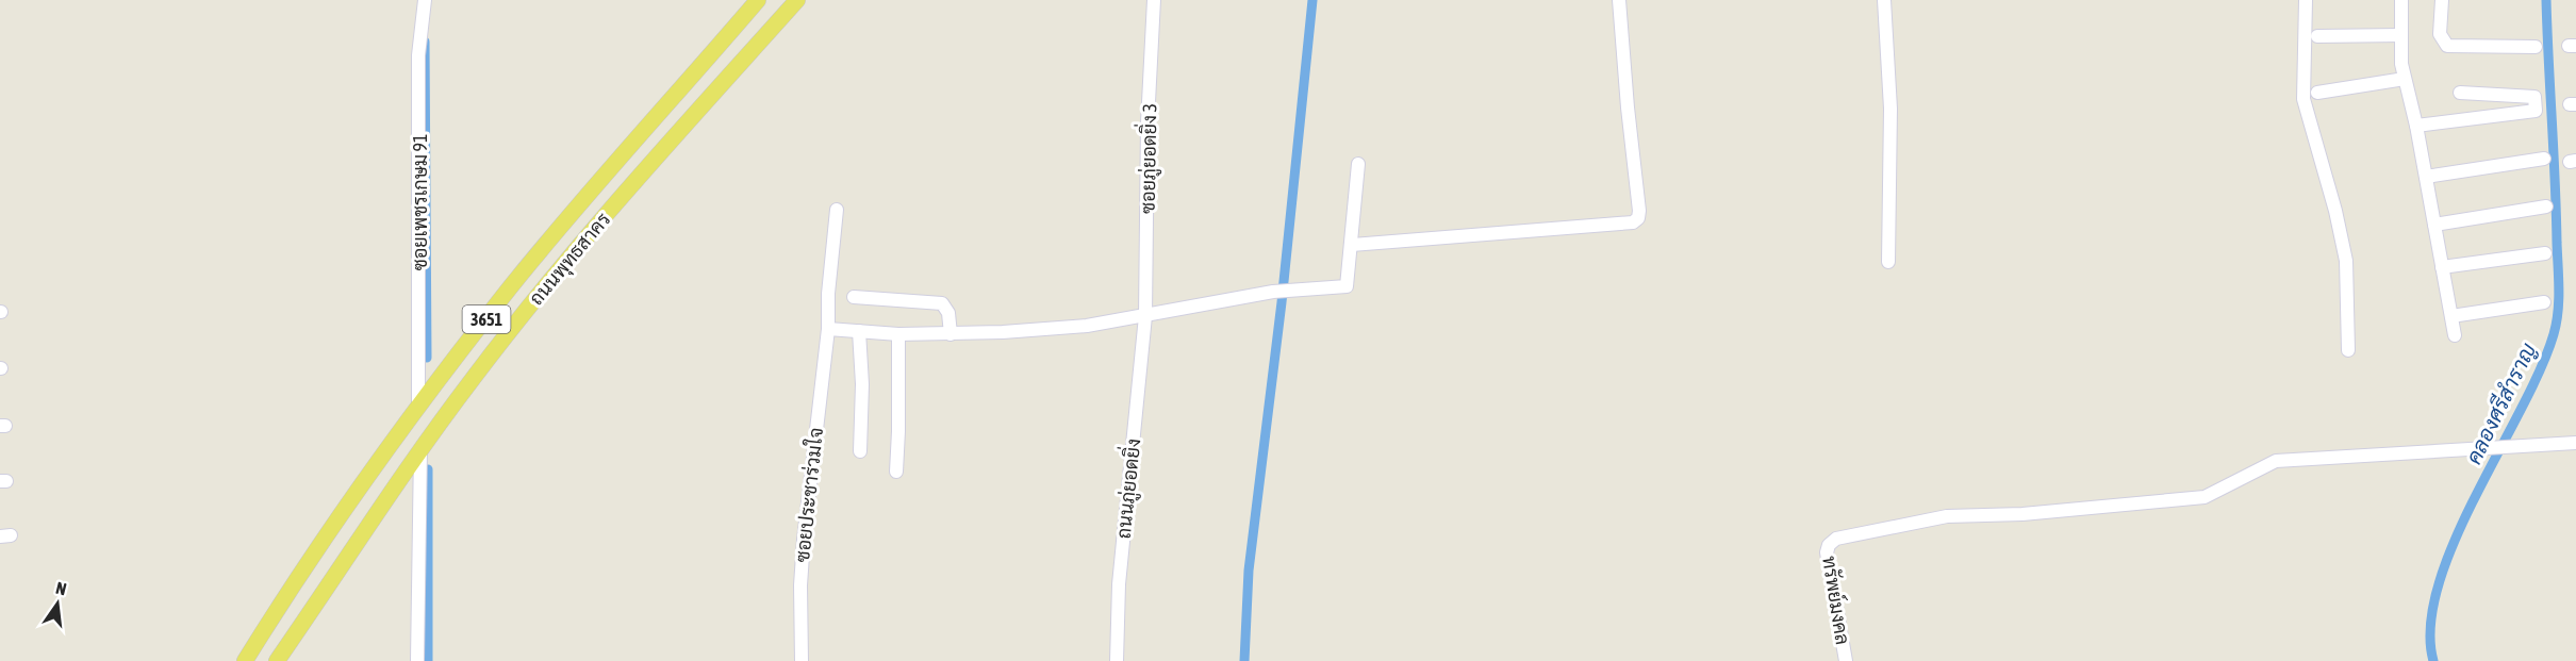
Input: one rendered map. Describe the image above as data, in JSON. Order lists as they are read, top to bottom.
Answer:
{
  "streets": {
    "main road": ["ถนนพุทธสาคร", "3651"],
    "street": [
      "ซอยภู่ยอดยิ่ง 3",
      "ซอยเพชรเกษม 91",
      "ถนนภู่ยอดยิ่ง",
      "ซอยประชาร่วมใจ",
      "ทรัพย์มงคล"
    ]
  },
  "crossings": [
    ["ซอยภู่ยอดยิ่ง 3", "ถนนภู่ยอดยิ่ง"],
    ["ซอยเพชรเกษม 91", "ถนนพุทธสาคร"]
  ],
  "water": ["คลองศรีสำราญ"],
  "north": "top"
}
